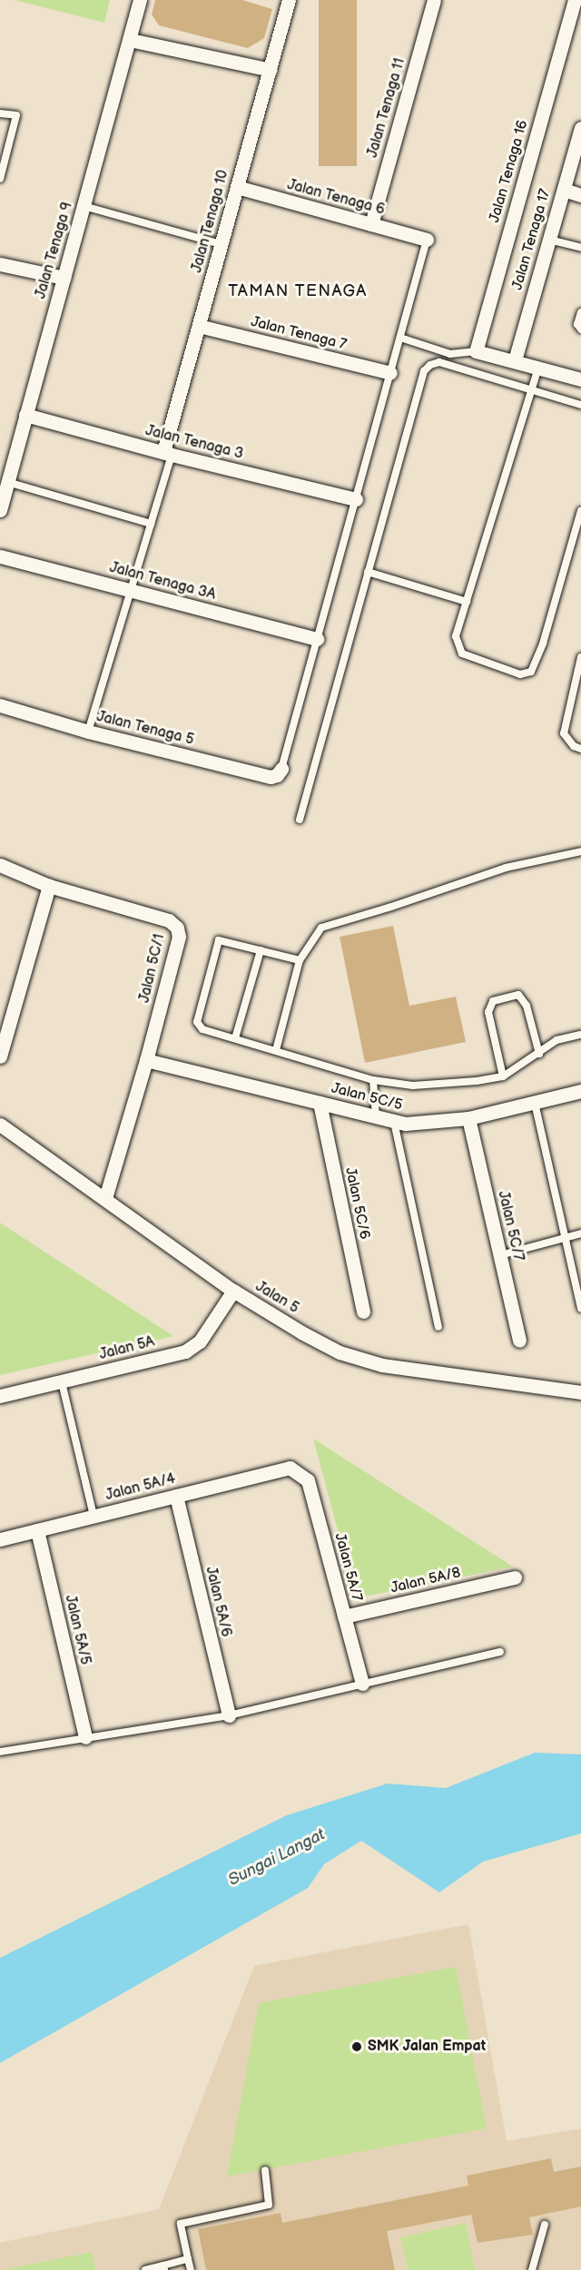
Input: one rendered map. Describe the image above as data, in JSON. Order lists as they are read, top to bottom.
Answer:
{
  "streets": {
    "street": [
      "Jalan Tenaga 11",
      "Jalan Tenaga 16",
      "Jalan Tenaga 6",
      "Jalan Tenaga 10",
      "Jalan Tenaga 17",
      "Jalan Tenaga 9",
      "Jalan Tenaga 7",
      "Jalan Tenaga 3",
      "Jalan Tenaga 3A",
      "Jalan Tenaga 5",
      "Jalan 5C/1",
      "Jalan 5C/5",
      "Jalan 5C/6",
      "Jalan 5C/7",
      "Jalan 5",
      "Jalan 5A",
      "Jalan 5A/4",
      "Jalan 5A/7",
      "Jalan 5A/8",
      "Jalan 5A/6",
      "Jalan 5A/5"
    ]
  },
  "crossings": [
    ["Jalan Tenaga 11", "Jalan Tenaga 6"],
    ["Jalan Tenaga 6", "Jalan Tenaga 10"],
    ["Jalan Tenaga 10", "Jalan Tenaga 7"],
    ["Jalan Tenaga 10", "Jalan Tenaga 3"],
    ["Jalan Tenaga 9", "Jalan Tenaga 3"],
    ["Jalan 5C/1", "Jalan 5C/5"],
    ["Jalan 5C/1", "Jalan 5"],
    ["Jalan 5C/5", "Jalan 5C/6"],
    ["Jalan 5C/5", "Jalan 5C/7"],
    ["Jalan 5", "Jalan 5A"],
    ["Jalan 5A/4", "Jalan 5A/7"],
    ["Jalan 5A/4", "Jalan 5A/6"],
    ["Jalan 5A/4", "Jalan 5A/5"],
    ["Jalan 5A/7", "Jalan 5A/8"]
  ],
  "districts": ["TAMAN TENAGA"],
  "water": ["Sungai Langat"],
  "places": ["SMK Jalan Empat"]
}
